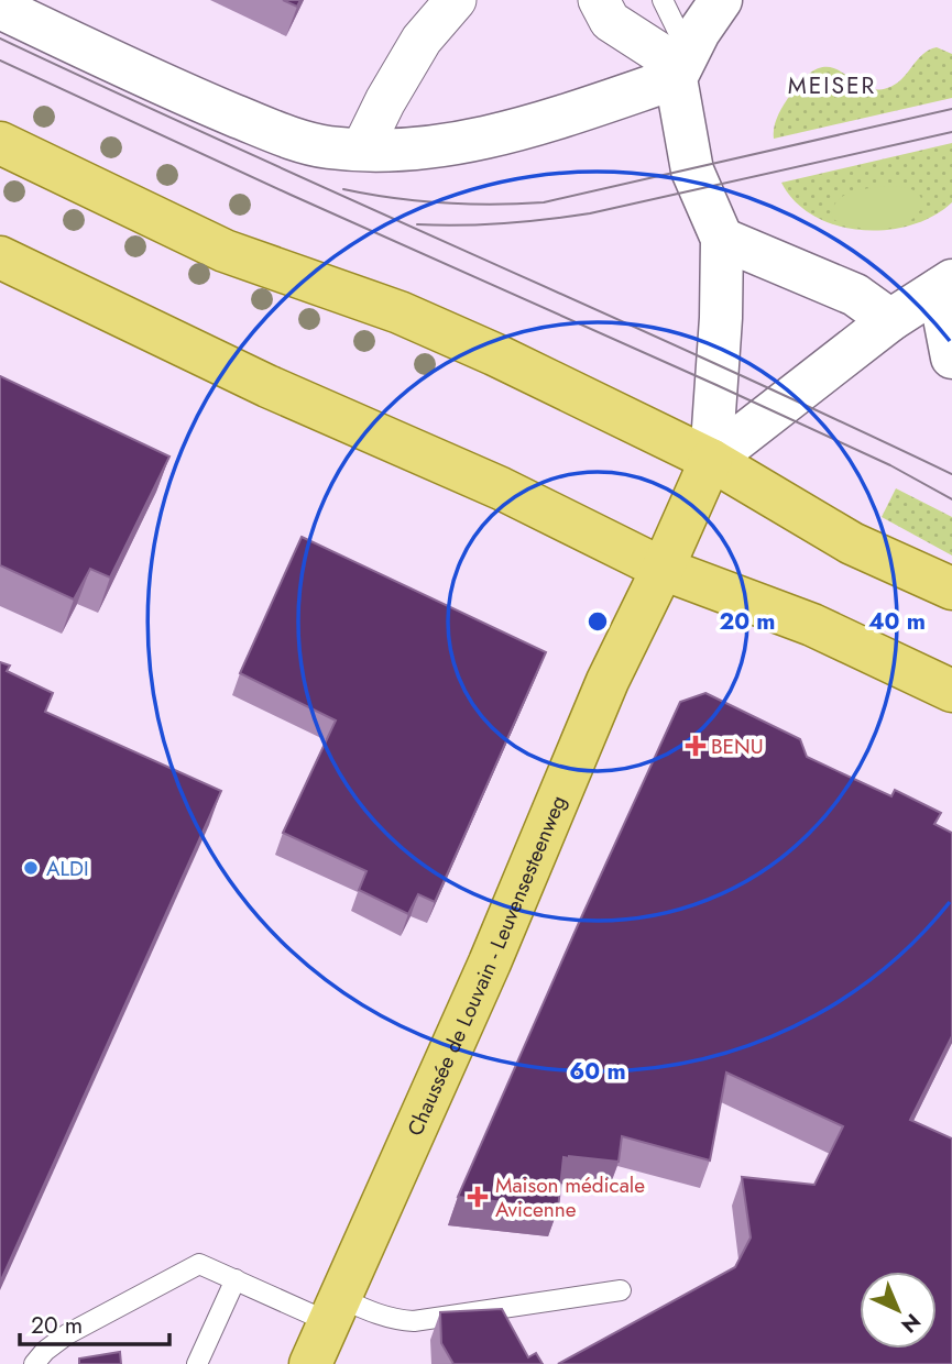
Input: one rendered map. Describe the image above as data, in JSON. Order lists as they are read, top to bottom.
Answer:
{
  "streets": {
    "main road": ["Chaussée de Louvain - Leuvensesteenweg"]
  },
  "districts": ["MEISER"],
  "places": {
    "health": ["BENU", "Maison médicale Avicenne"],
    "other": ["ALDI"]
  },
  "scale_bar": "20 m",
  "north": "bottom right",
  "rings": ["20 m", "40 m", "60 m"]
}
